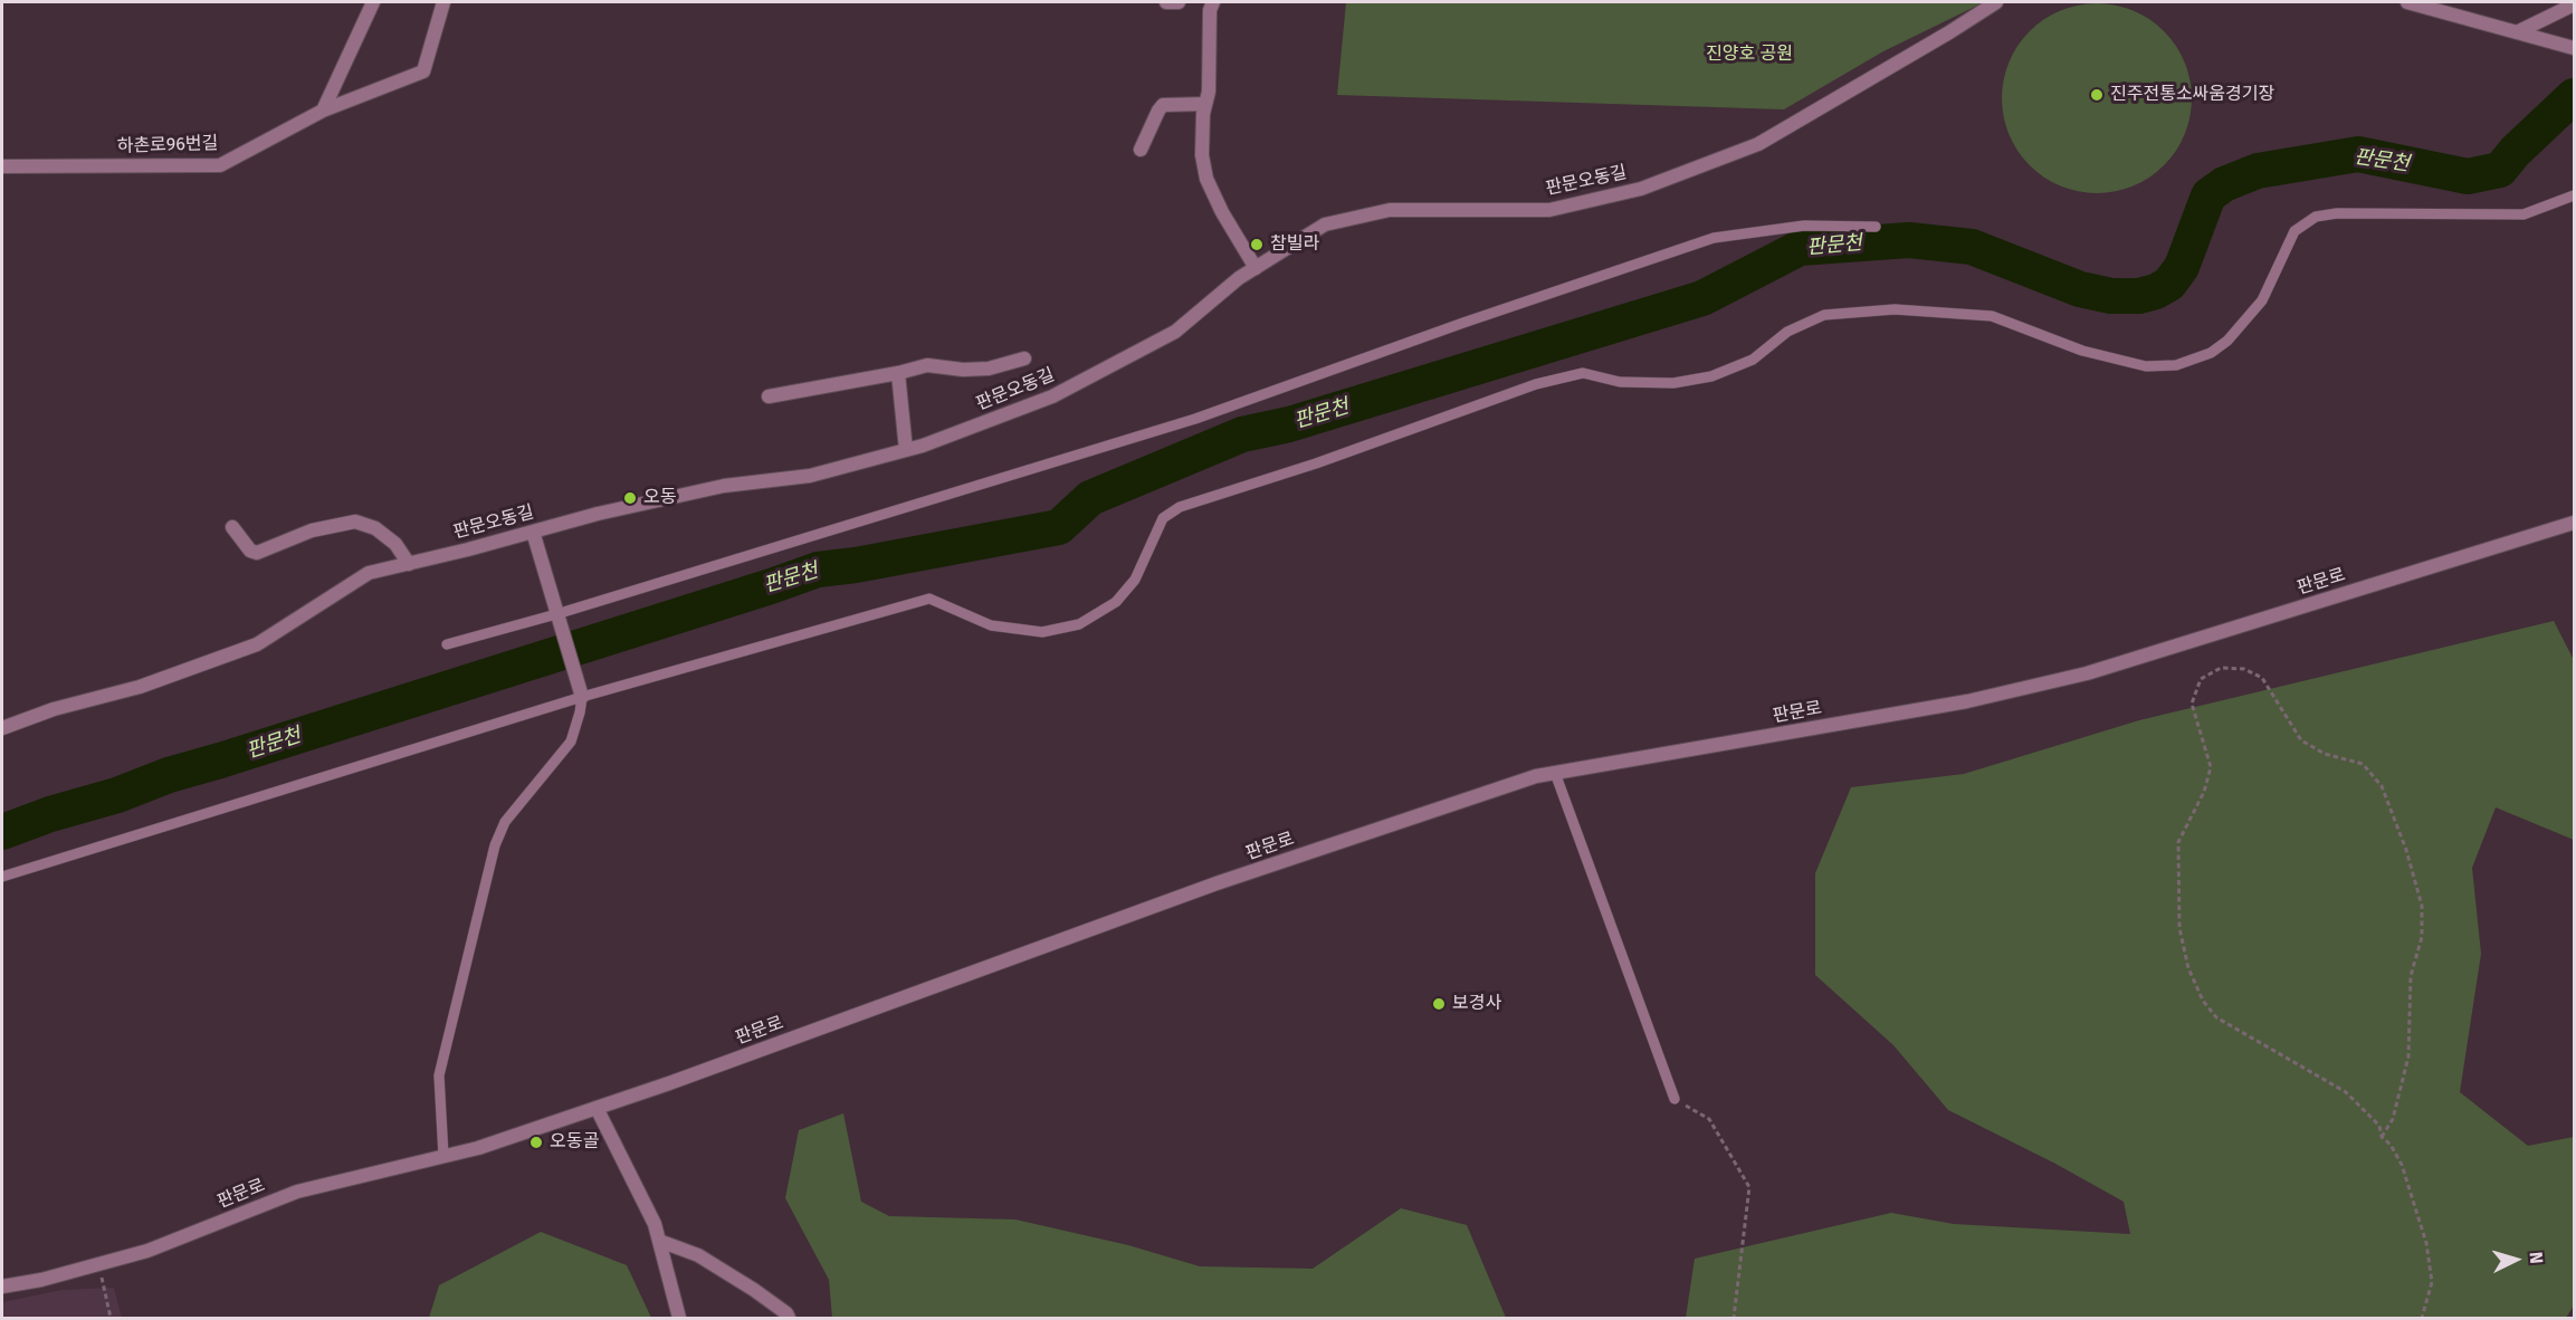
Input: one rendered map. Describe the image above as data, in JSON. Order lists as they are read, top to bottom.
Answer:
{
  "streets": {
    "street": ["하촌로96번길", "판문오동길", "판문로"]
  },
  "water": ["판문천"],
  "parks": ["진양호 공원"],
  "places": [
    "진주전통소싸움경기장",
    "참빌라",
    "오동",
    "보경사",
    "오동골"
  ],
  "north": "right"
}
